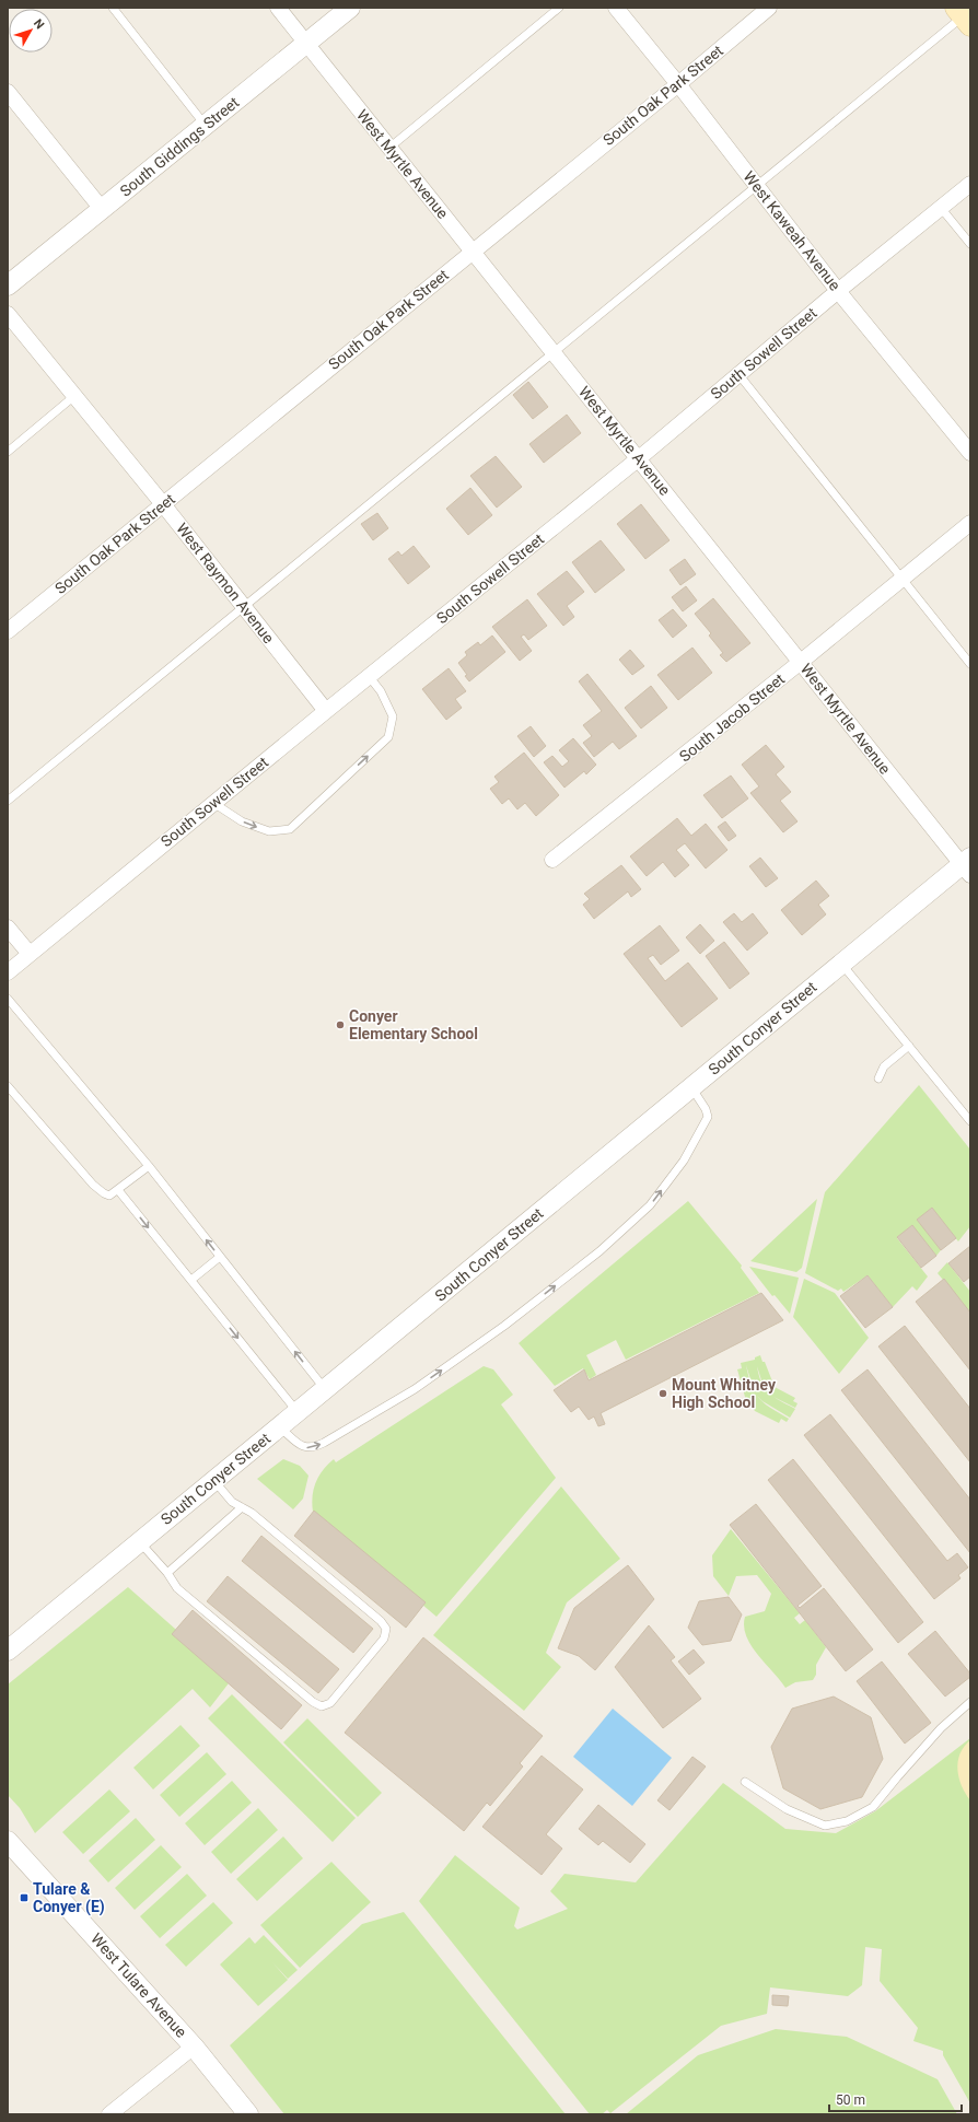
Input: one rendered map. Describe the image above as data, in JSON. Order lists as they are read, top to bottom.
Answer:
{
  "streets": {
    "street": [
      "South Oak Park Street",
      "South Giddings Street",
      "West Myrtle Avenue",
      "West Kaweah Avenue",
      "South Sowell Street",
      "West Raymon Avenue",
      "South Jacob Street",
      "South Conyer Street",
      "West Tulare Avenue"
    ]
  },
  "crossings": [
    ["South Oak Park Street", "West Myrtle Avenue"],
    ["South Oak Park Street", "West Kaweah Avenue"],
    ["South Oak Park Street", "West Raymon Avenue"],
    ["South Giddings Street", "West Myrtle Avenue"],
    ["West Myrtle Avenue", "South Sowell Street"],
    ["West Myrtle Avenue", "South Jacob Street"],
    ["West Myrtle Avenue", "South Conyer Street"],
    ["West Kaweah Avenue", "South Sowell Street"],
    ["South Sowell Street", "West Raymon Avenue"]
  ],
  "places": {
    "other": ["Conyer Elementary School", "Mount Whitney High School"],
    "transit": ["Tulare & Conyer (E)"]
  },
  "scale_bar": "50 m",
  "north": "top right"
}
